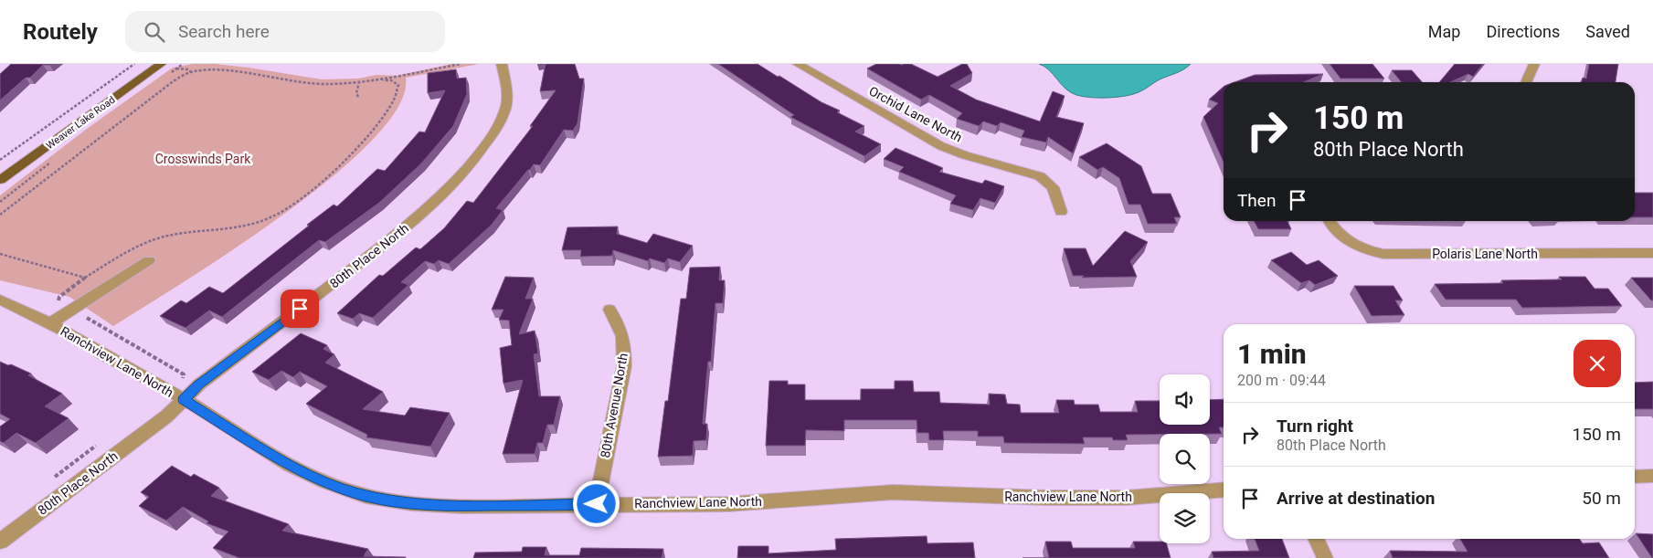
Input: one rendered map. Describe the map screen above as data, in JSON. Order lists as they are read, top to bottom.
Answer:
{
  "streets": {
    "main road": ["Weaver Lake Road"],
    "street": [
      "Orchid Lane North",
      "Polaris Lane North",
      "80th Place North",
      "Ranchview Lane North",
      "80th Avenue North"
    ]
  },
  "crossings": [
    ["80th Place North", "Ranchview Lane North"],
    ["Ranchview Lane North", "80th Avenue North"]
  ],
  "parks": ["Crosswinds Park"],
  "page": {
    "header": "Routely",
    "search": "Search here",
    "nav": ["Map", "Directions", "Saved"],
    "turn": ["150 m", "80th Place North"],
    "then": "Then",
    "heading": ["1 min", "200 m · 09:44"],
    "list": [
      {
        "name": "Turn right",
        "note": "80th Place North",
        "value": "150 m"
      },
      {
        "name": "Arrive at destination",
        "value": "50 m"
      }
    ]
  }
}
